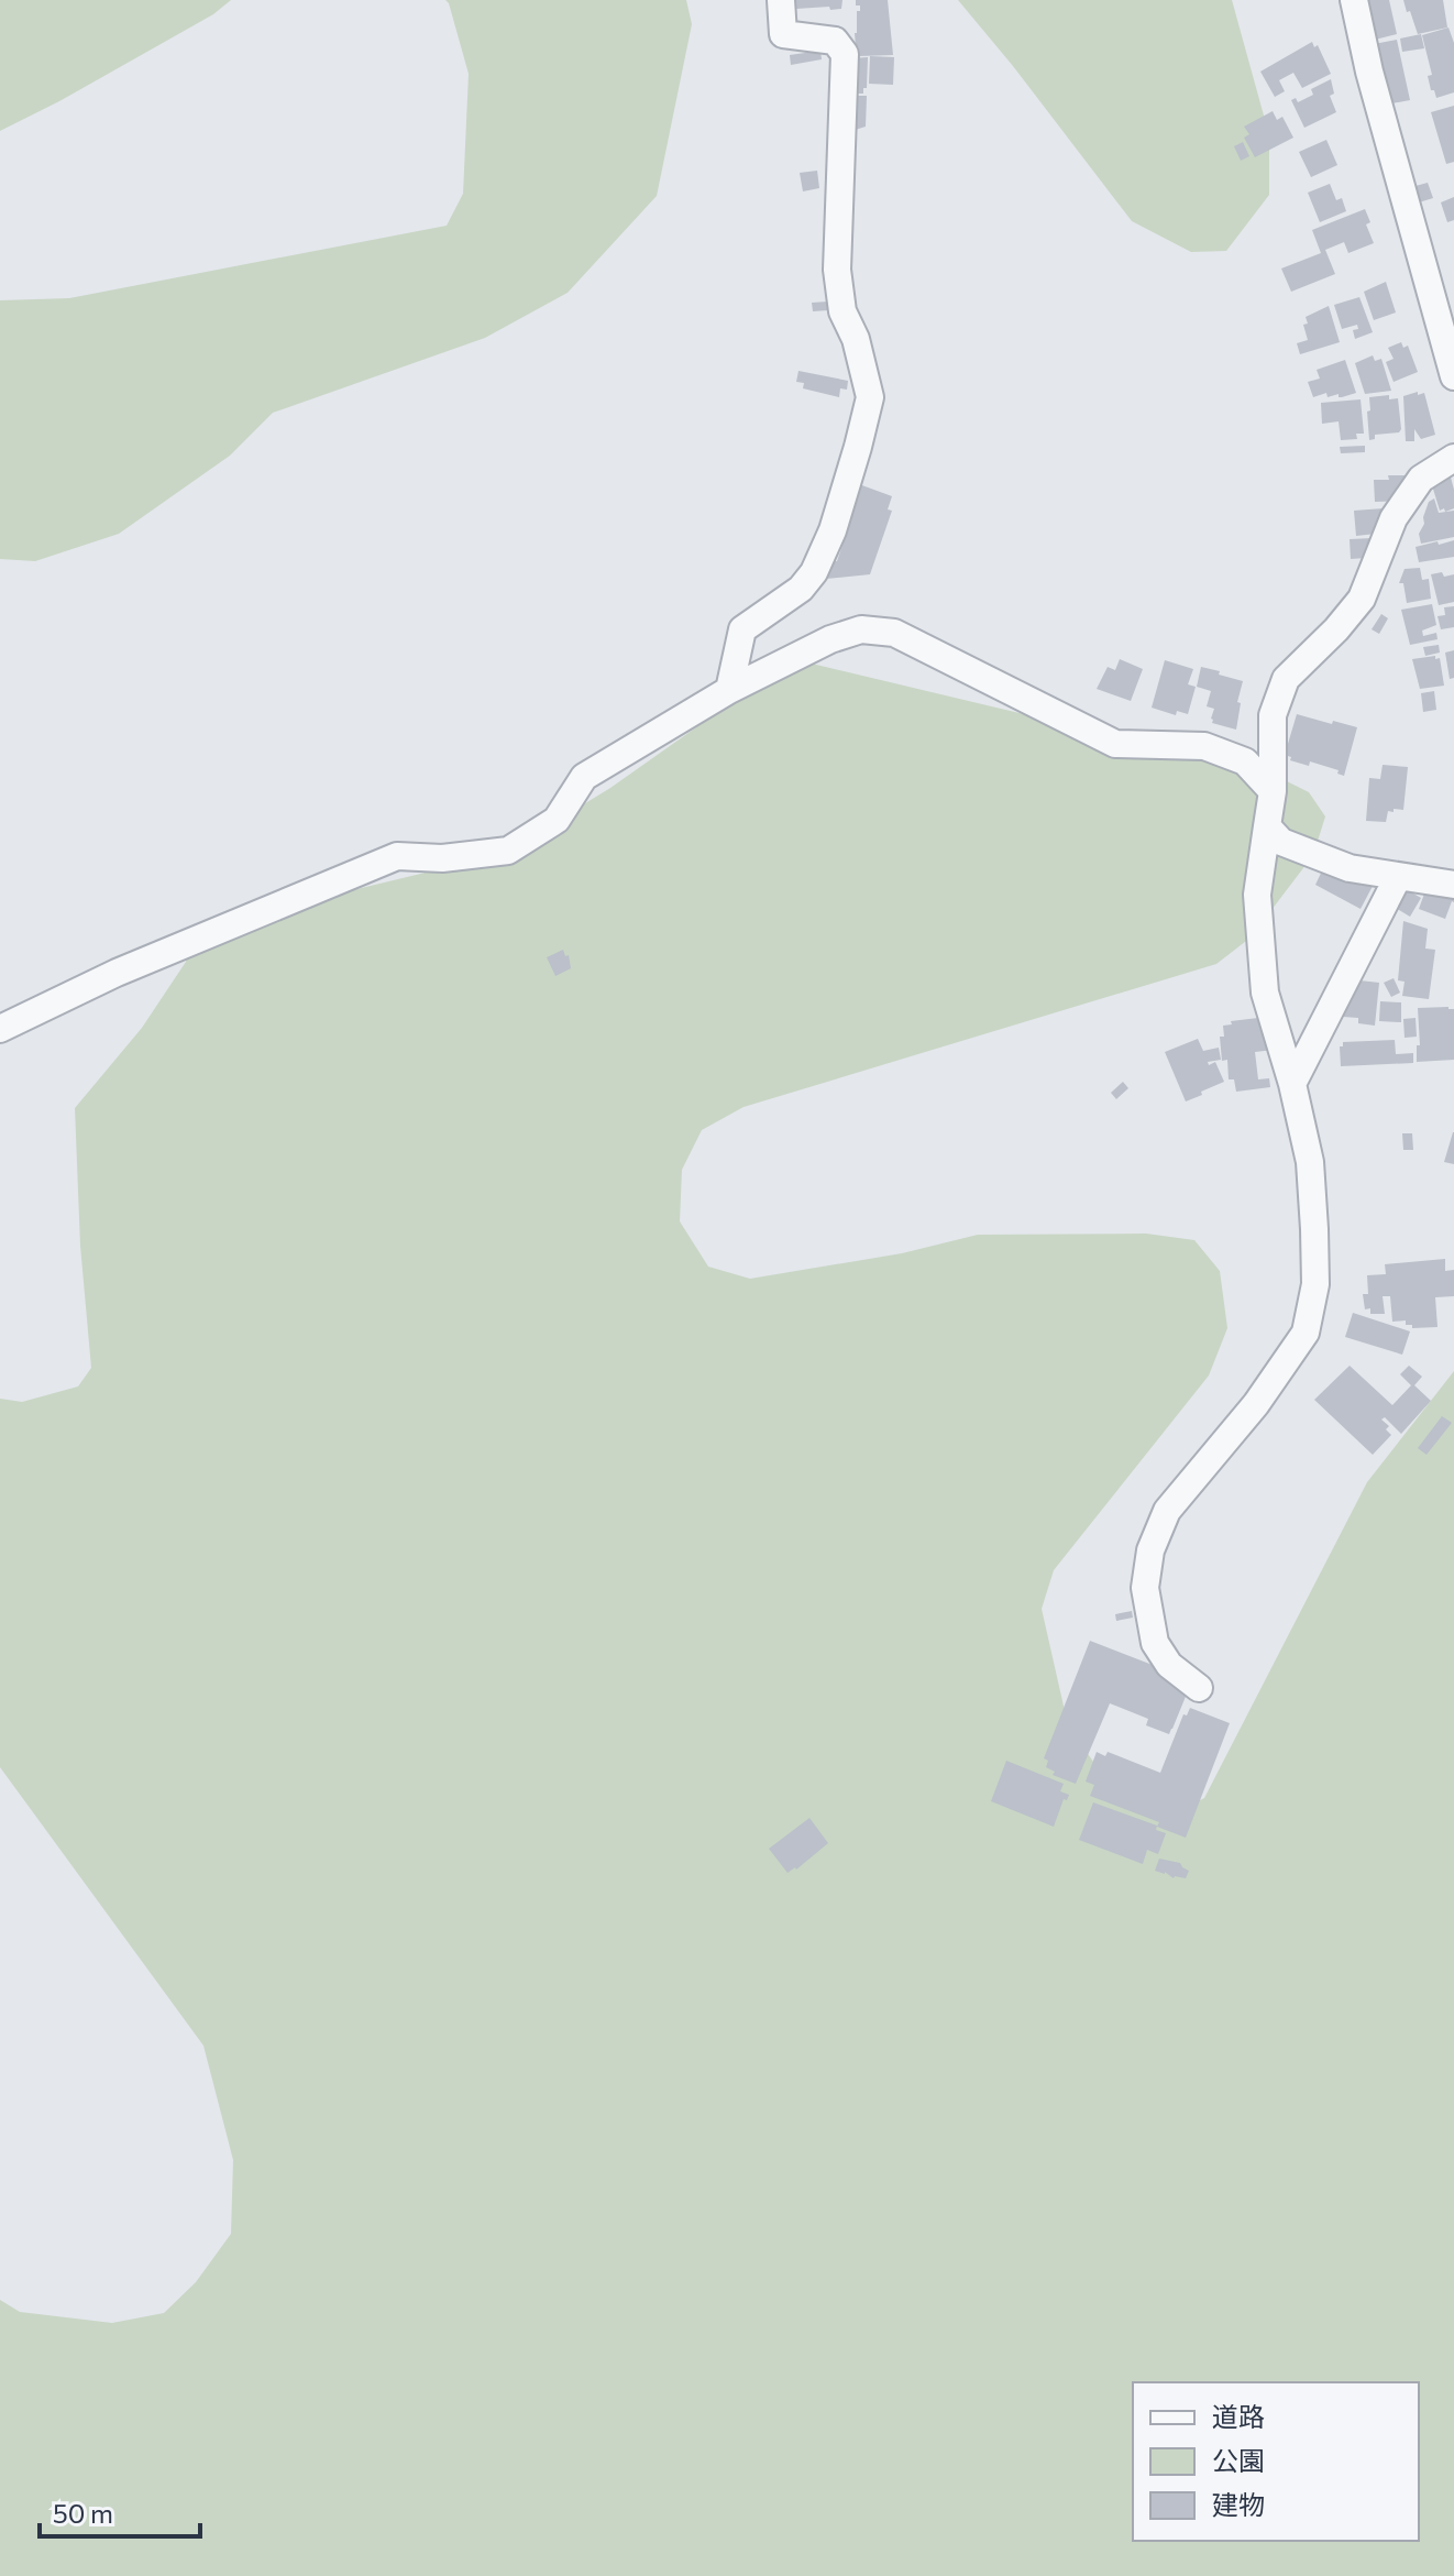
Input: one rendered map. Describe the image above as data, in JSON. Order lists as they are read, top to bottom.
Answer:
{
  "legend": ["道路", "公園", "建物"],
  "scale_bar": "50 m"
}
